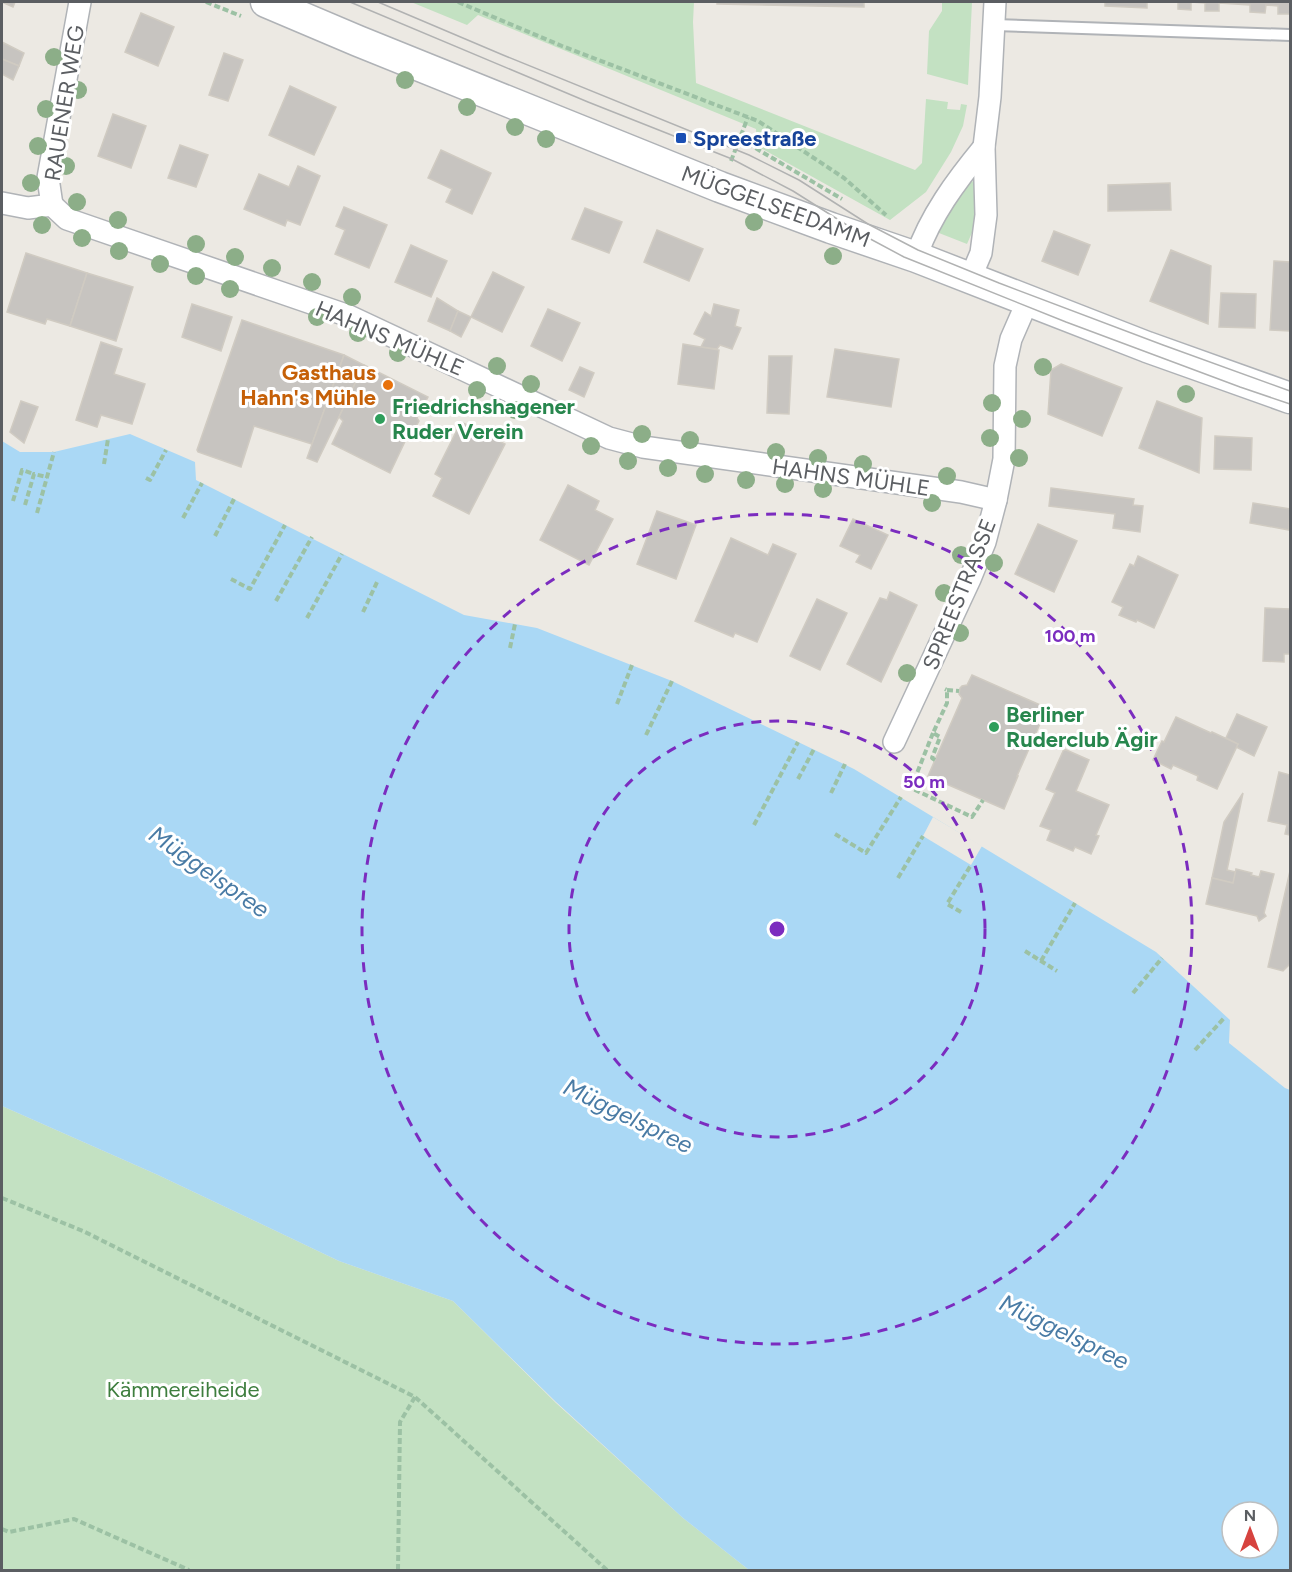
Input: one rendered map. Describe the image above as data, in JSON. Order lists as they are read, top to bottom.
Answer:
{
  "streets": {
    "main road": ["MÜGGELSEEDAMM"],
    "street": ["RAUENER WEG", "HAHNS MÜHLE", "SPREESTRASSE"]
  },
  "crossings": [
    ["RAUENER WEG", "HAHNS MÜHLE"],
    ["MÜGGELSEEDAMM", "SPREESTRASSE"],
    ["HAHNS MÜHLE", "SPREESTRASSE"]
  ],
  "water": ["Müggelspree"],
  "parks": ["Kämmereiheide"],
  "places": {
    "transit": ["Spreestraße"],
    "other": ["Gasthaus Hahn's Mühle", "Friedrichshagener Ruder Verein", "Berliner Ruderclub Ägir"]
  },
  "north": "top",
  "rings": ["100 m", "50 m"]
}
